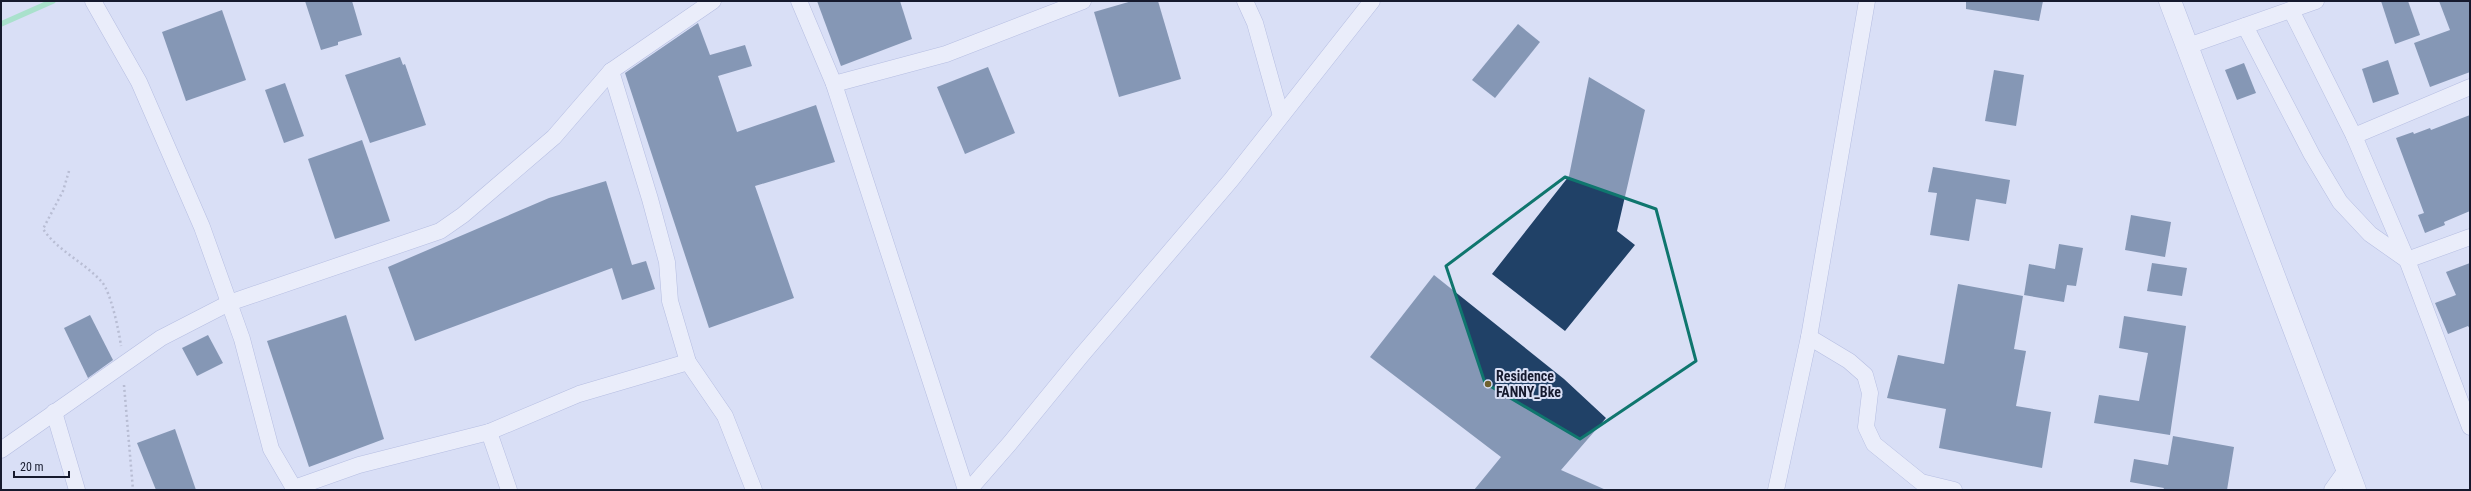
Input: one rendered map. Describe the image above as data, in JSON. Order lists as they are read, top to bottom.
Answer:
{
  "places": ["Residence FANNY_Bke"],
  "scale_bar": "20 m"
}
